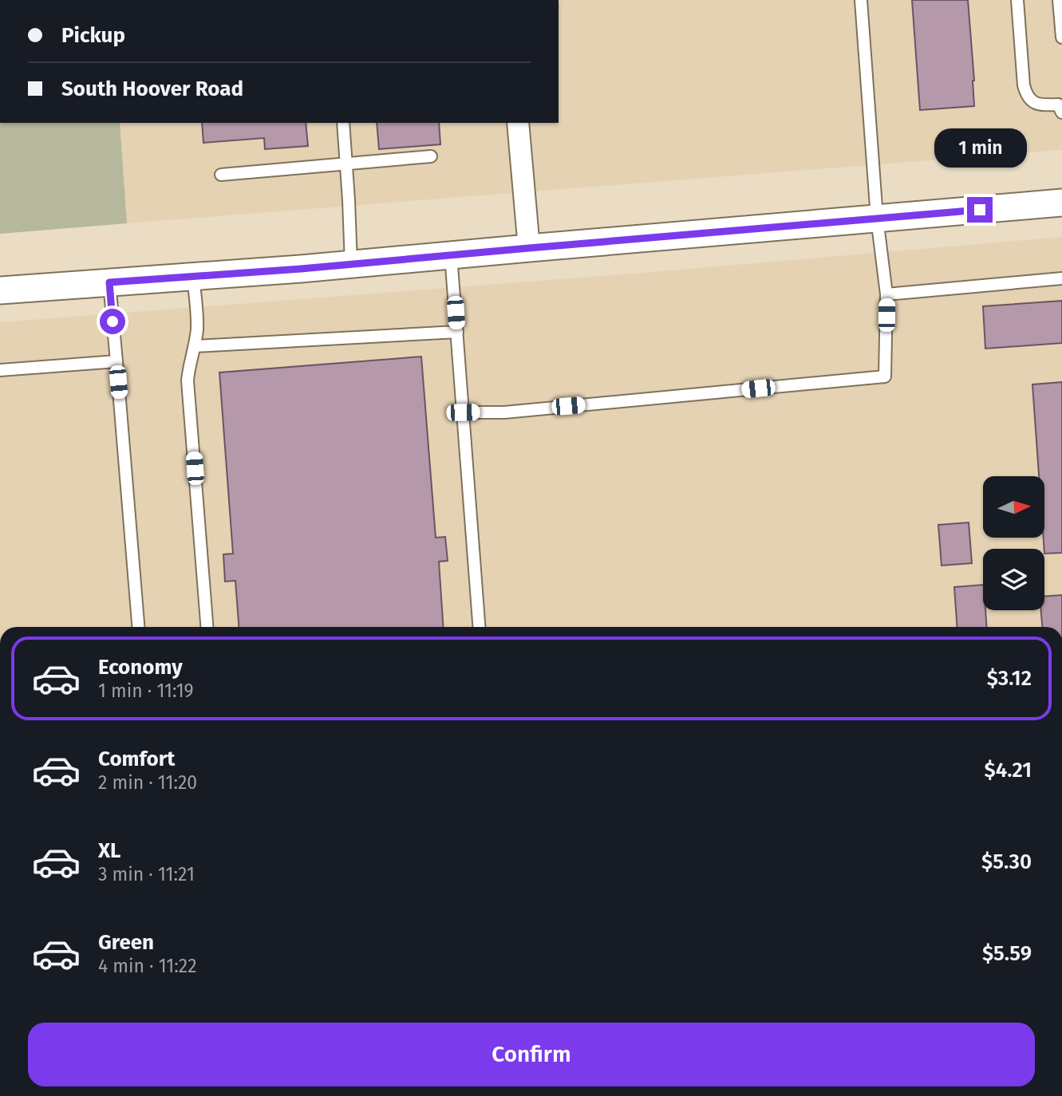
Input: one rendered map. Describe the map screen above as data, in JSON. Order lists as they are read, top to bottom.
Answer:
{
  "north": "right",
  "page": {
    "banner": ["Pickup", "South Hoover Road"],
    "bubble": "1 min",
    "list": [
      {
        "name": "Economy",
        "note": "1 min · 11:19",
        "value": "$3.12"
      },
      {
        "name": "Comfort",
        "note": "2 min · 11:20",
        "value": "$4.21"
      },
      {
        "name": "XL",
        "note": "3 min · 11:21",
        "value": "$5.30"
      },
      {
        "name": "Green",
        "note": "4 min · 11:22",
        "value": "$5.59"
      }
    ],
    "buttons": "Confirm"
  }
}
